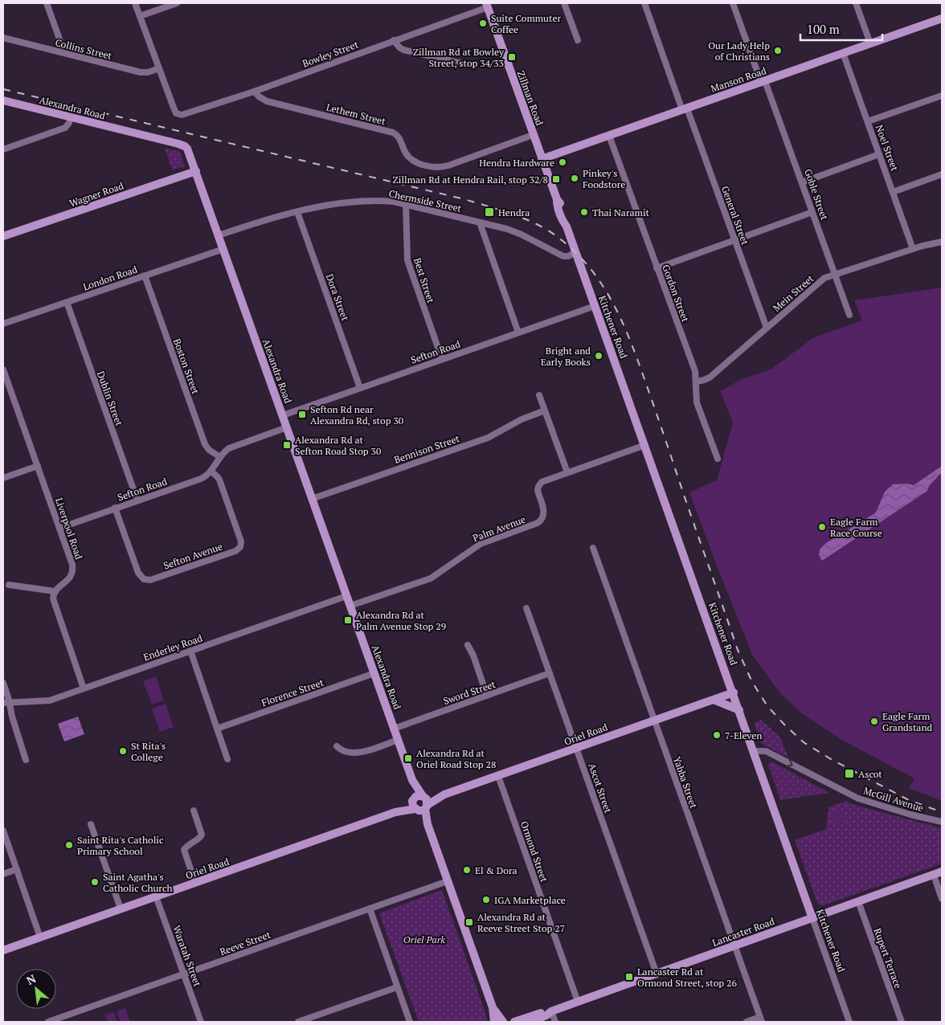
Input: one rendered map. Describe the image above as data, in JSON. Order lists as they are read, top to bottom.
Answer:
{
  "streets": {
    "street": [
      "Collins Street",
      "Bowley Street",
      "Manson Road",
      "Zillman Road",
      "Alexandra Road",
      "Lethem Street",
      "Noel Street",
      "Wagner Road",
      "Goble Street",
      "Chermside Street",
      "General Street",
      "London Road",
      "Best Street",
      "Gordon Street",
      "Mein Street",
      "Dora Street",
      "Kitchener Road",
      "Sefton Road",
      "Boston Street",
      "Dublin Street",
      "Bennison Street",
      "Liverpool Road",
      "Palm Avenue",
      "Sefton Avenue",
      "Enderley Road",
      "Florence Street",
      "Sword Street",
      "Oriel Road",
      "Yabba Street",
      "Ascot Street",
      "McGill Avenue",
      "Ormond Street",
      "Lancaster Road",
      "Reeve Street",
      "Waratah Street",
      "Rupert Terrace"
    ]
  },
  "crossings": [
    ["Collins Street", "Bowley Street"],
    ["Bowley Street", "Zillman Road"],
    ["Bowley Street", "Lethem Street"],
    ["Manson Road", "Zillman Road"],
    ["Manson Road", "Noel Street"],
    ["Manson Road", "Goble Street"],
    ["Manson Road", "General Street"],
    ["Manson Road", "Gordon Street"],
    ["Zillman Road", "Lethem Street"],
    ["Zillman Road", "Chermside Street"],
    ["Zillman Road", "Kitchener Road"],
    ["Alexandra Road", "Wagner Road"],
    ["Alexandra Road", "Chermside Street"],
    ["Alexandra Road", "London Road"],
    ["Alexandra Road", "Sefton Road"],
    ["Alexandra Road", "Bennison Street"],
    ["Alexandra Road", "Palm Avenue"],
    ["Alexandra Road", "Enderley Road"],
    ["Alexandra Road", "Florence Street"],
    ["Alexandra Road", "Sword Street"],
    ["Alexandra Road", "Oriel Road"],
    ["Alexandra Road", "Reeve Street"],
    ["Noel Street", "Mein Street"],
    ["Goble Street", "Mein Street"],
    ["Chermside Street", "Best Street"],
    ["Chermside Street", "Dora Street"],
    ["Chermside Street", "Kitchener Road"],
    ["General Street", "Mein Street"],
    ["London Road", "Boston Street"],
    ["London Road", "Dublin Street"],
    ["Best Street", "Sefton Road"],
    ["Gordon Street", "Mein Street"],
    ["Dora Street", "Sefton Road"],
    ["Kitchener Road", "Sefton Road"],
    ["Kitchener Road", "Palm Avenue"],
    ["Kitchener Road", "Oriel Road"],
    ["Kitchener Road", "McGill Avenue"],
    ["Kitchener Road", "Lancaster Road"],
    ["Sefton Road", "Boston Street"],
    ["Sefton Road", "Dublin Street"],
    ["Sefton Road", "Liverpool Road"],
    ["Sefton Road", "Sefton Avenue"],
    ["Sword Street", "Ascot Street"],
    ["Oriel Road", "Yabba Street"],
    ["Oriel Road", "Ascot Street"],
    ["Oriel Road", "Ormond Street"],
    ["Oriel Road", "Waratah Street"],
    ["Yabba Street", "Lancaster Road"],
    ["Ascot Street", "Lancaster Road"],
    ["Ormond Street", "Lancaster Road"],
    ["Lancaster Road", "Rupert Terrace"],
    ["Reeve Street", "Waratah Street"]
  ],
  "one_way": ["McGill Avenue"],
  "parks": ["Oriel Park"],
  "places": {
    "other": [
      "Suite Commuter Coffee",
      "Our Lady Help of Christians",
      "Hendra Hardware",
      "Pinkey's Foodstore",
      "Thai Naramit",
      "Bright and Early Books",
      "Eagle Farm Race Course",
      "Eagle Farm Grandstand",
      "7-Eleven",
      "St Rita's College",
      "Saint Rita's Catholic Primary School",
      "El & Dora",
      "Saint Agatha's Catholic Church",
      "IGA Marketplace"
    ],
    "transit": [
      "Zillman Rd at Bowley Street, stop 34/33",
      "Zillman Rd at Hendra Rail, stop 32/8",
      "Hendra",
      "Sefton Rd near Alexandra Rd, stop 30",
      "Alexandra Rd at Sefton Road Stop 30",
      "Alexandra Rd at Palm Avenue Stop 29",
      "Alexandra Rd at Oriel Road Stop 28",
      "Ascot",
      "Alexandra Rd at Reeve Street Stop 27",
      "Lancaster Rd at Ormond Street, stop 26"
    ]
  },
  "scale_bar": "100 m",
  "north": "top left"
}
